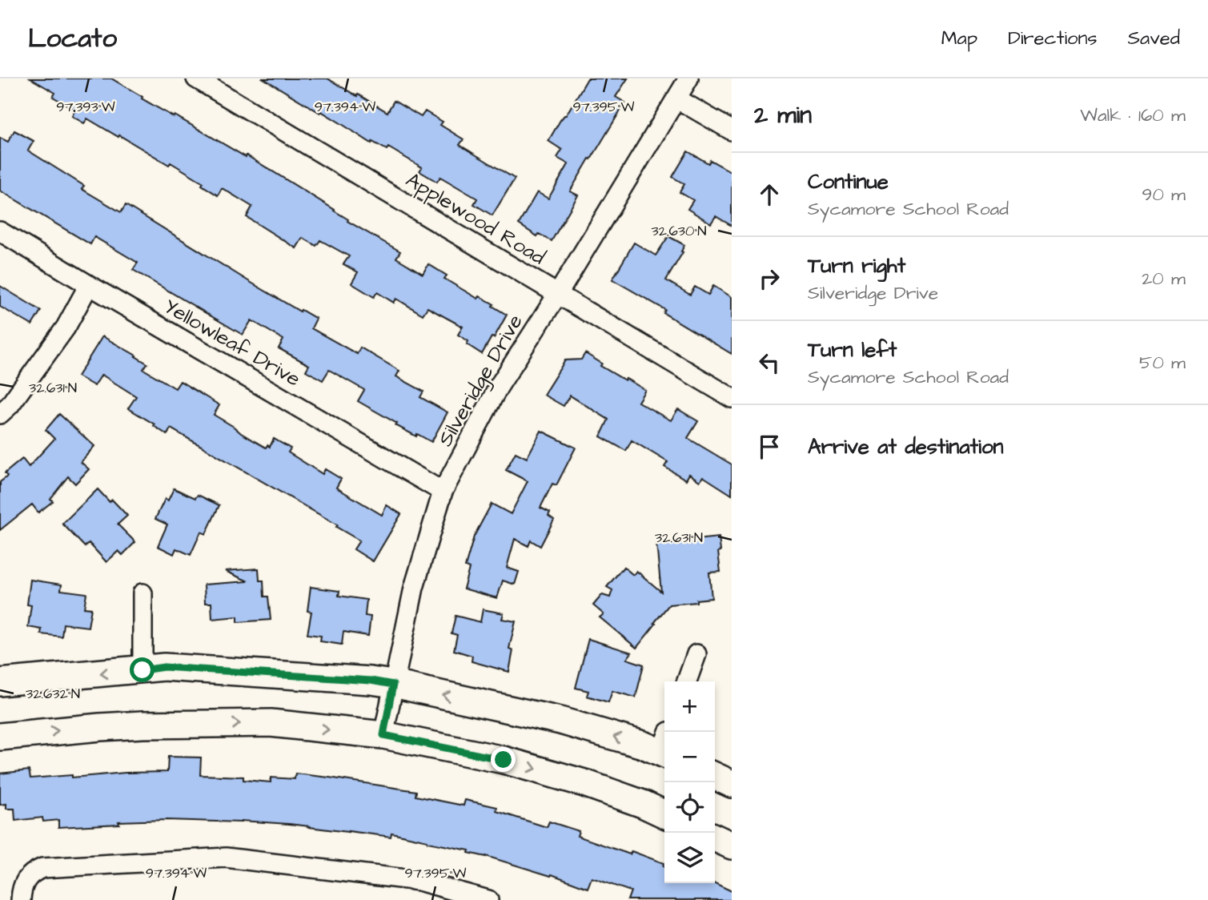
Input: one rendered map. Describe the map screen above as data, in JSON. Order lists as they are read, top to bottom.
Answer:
{
  "streets": {
    "street": ["Applewood Road", "Yellowleaf Drive", "Silveridge Drive"]
  },
  "crossings": [
    ["Applewood Road", "Silveridge Drive"],
    ["Yellowleaf Drive", "Silveridge Drive"]
  ],
  "page": {
    "header": "Locato",
    "nav": ["Map", "Directions", "Saved"],
    "heading": ["2 min", "Walk · 160 m"],
    "list": [
      ["Continue", "Sycamore School Road", "90 m"],
      ["Turn right", "Silveridge Drive", "20 m"],
      ["Turn left", "Sycamore School Road", "50 m"],
      "Arrive at destination"
    ],
    "map_buttons": ["+", "−"]
  },
  "coordinates": [
    "97.393°W",
    "97.394°W",
    "97.395°W",
    "32.630°N",
    "32.631°N",
    "32.632°N"
  ]
}
